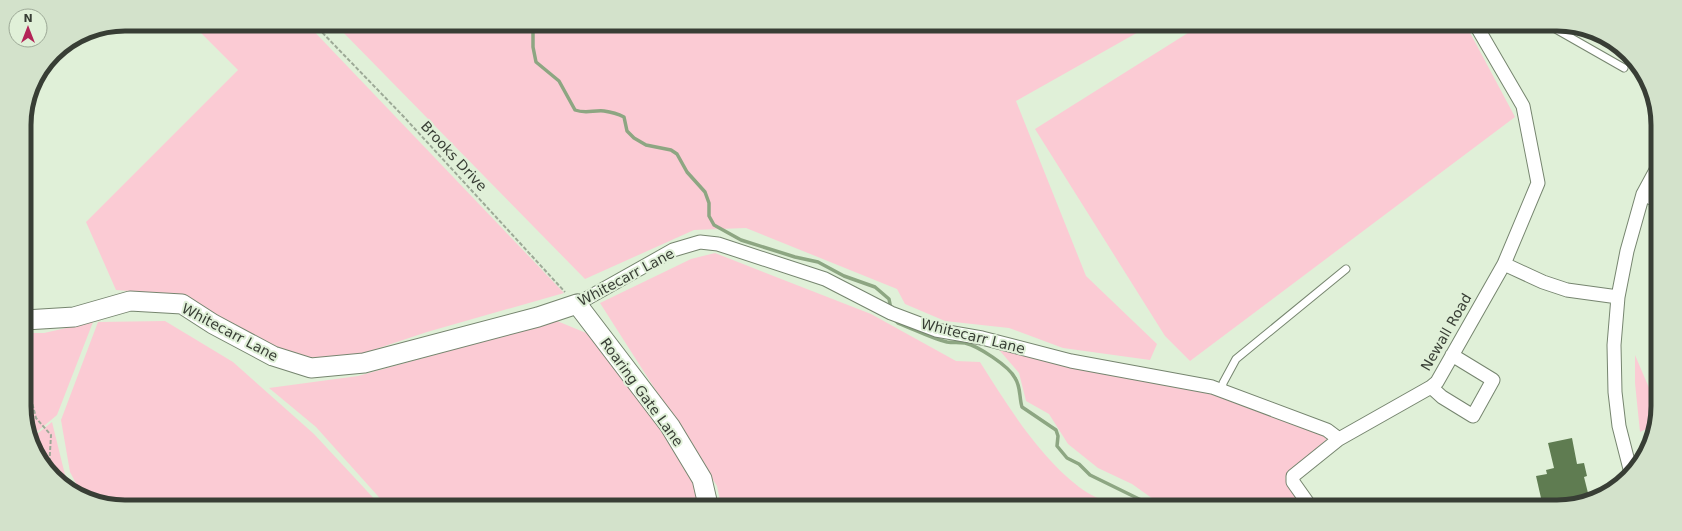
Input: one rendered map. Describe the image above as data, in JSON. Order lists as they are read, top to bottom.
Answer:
{
  "streets": {
    "street": ["Whitecarr Lane", "Newall Road", "Roaring Gate Lane"],
    "path": ["Brooks Drive"]
  },
  "crossings": [
    ["Brooks Drive", "Whitecarr Lane"],
    ["Brooks Drive", "Roaring Gate Lane"],
    ["Whitecarr Lane", "Newall Road"],
    ["Whitecarr Lane", "Roaring Gate Lane"]
  ],
  "north": "top"
}
